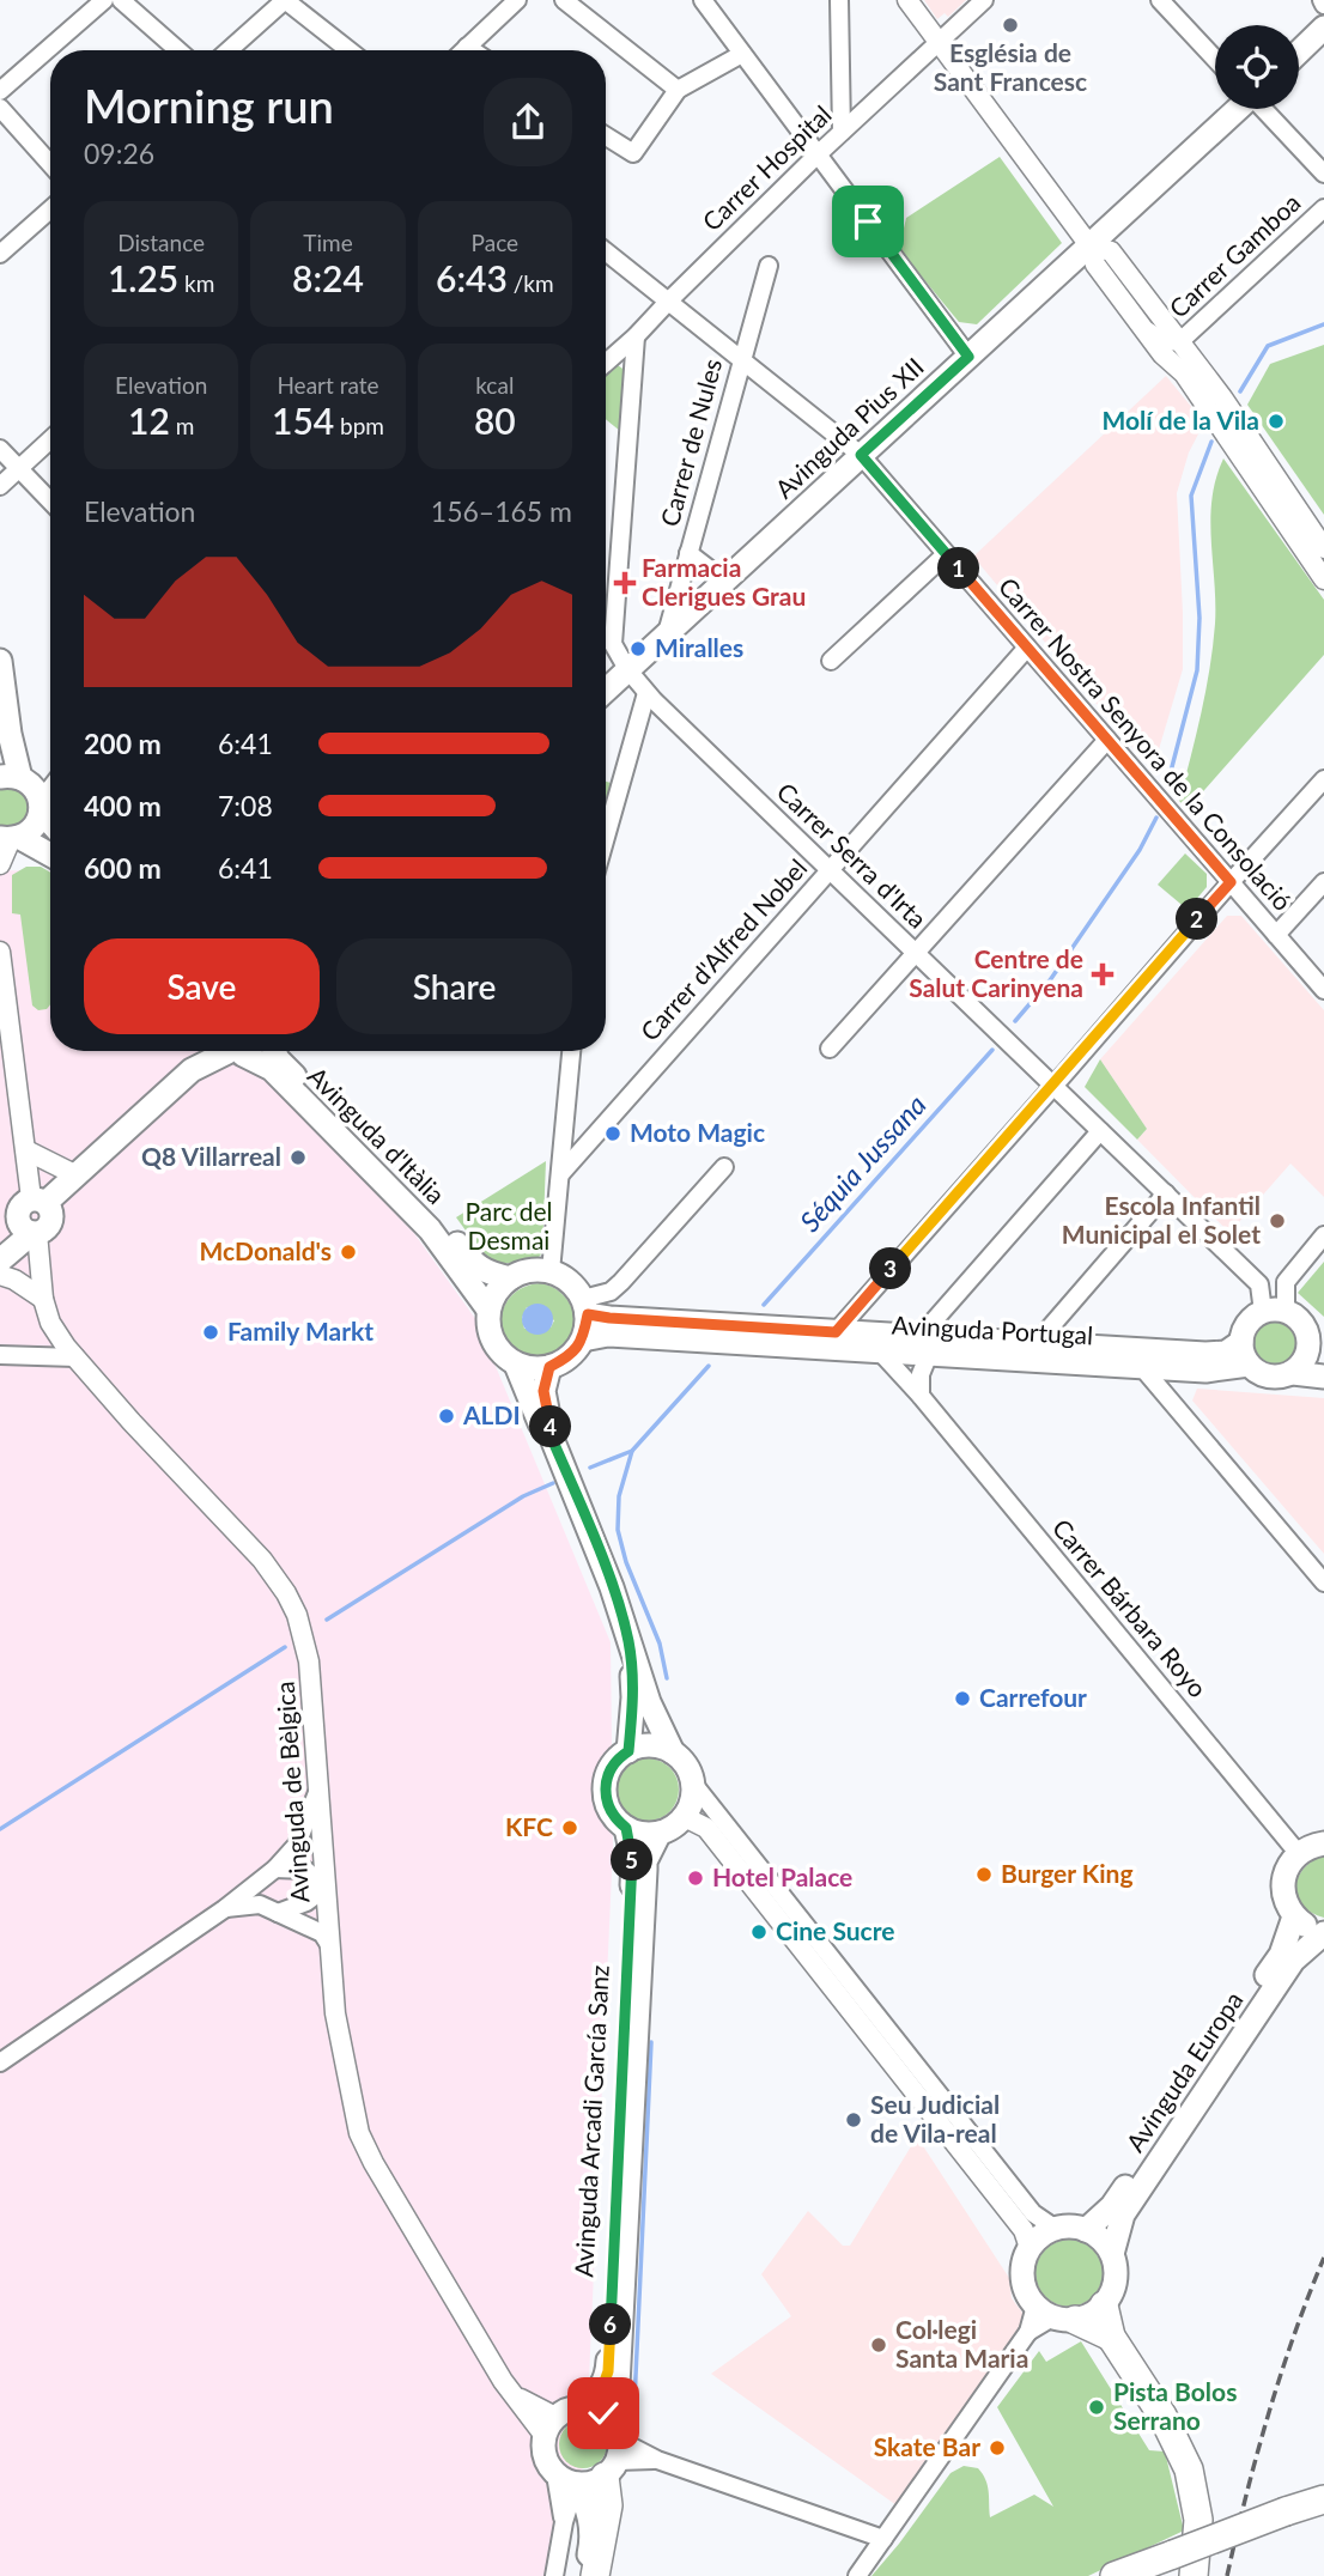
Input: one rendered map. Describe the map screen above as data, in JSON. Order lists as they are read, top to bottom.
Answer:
{
  "streets": {
    "main road": [
      "Avinguda Pius XII",
      "Avinguda d'Itàlia",
      "Avinguda Portugal",
      "Avinguda Europa",
      "Avinguda Arcadi García Sanz"
    ],
    "street": [
      "Carrer Hospital",
      "Carrer Gamboa",
      "Carrer de Nules",
      "Carrer Nostra Senyora de la Consolació",
      "Carrer Serra d'Irta",
      "Carrer d'Alfred Nobel",
      "Carrer Bárbara Royo",
      "Avinguda de Bèlgica"
    ]
  },
  "crossings": [
    ["Carrer Hospital", "Carrer Nostra Senyora de la Consolació"],
    ["Carrer Hospital", "Carrer Serra d'Irta"],
    ["Avinguda Pius XII", "Carrer de Nules"],
    ["Avinguda Pius XII", "Carrer Nostra Senyora de la Consolació"],
    ["Avinguda Pius XII", "Carrer Serra d'Irta"],
    ["Carrer de Nules", "Carrer Nostra Senyora de la Consolació"],
    ["Carrer Nostra Senyora de la Consolació", "Carrer d'Alfred Nobel"],
    ["Carrer Serra d'Irta", "Carrer d'Alfred Nobel"],
    ["Avinguda d'Itàlia", "Avinguda Portugal"],
    ["Avinguda Portugal", "Carrer Bárbara Royo"],
    ["Avinguda de Bèlgica", "Avinguda Arcadi García Sanz"]
  ],
  "water": ["Séquia Jussana"],
  "parks": ["Parc del Desmai"],
  "places": {
    "other": [
      "Església de Sant Francesc",
      "Molí de la Vila",
      "Miralles",
      "Moto Magic",
      "Q8 Villarreal",
      "Escola Infantil Municipal el Solet",
      "McDonald's",
      "Family Markt",
      "ALDI",
      "Carrefour",
      "KFC",
      "Burger King",
      "Hotel Palace",
      "Cine Sucre",
      "Seu Judicial de Vila-real",
      "Col·legi Santa Maria",
      "Pista Bolos Serrano",
      "Skate Bar"
    ],
    "health": ["Farmacia Clerigues Grau", "Centre de Salut Carinyena"]
  },
  "page": {
    "heading": ["Morning run", "09:26"],
    "stats": [
      ["Distance", "1.25 km"],
      ["Time", "8:24"],
      ["Pace", "6:43 /km"],
      ["Elevation", "12 m"],
      ["Heart rate", "154 bpm"],
      ["kcal", "80"]
    ],
    "chart": ["Elevation", "156–165 m"],
    "pins": [
      "1",
      "2",
      "3",
      "4",
      "5",
      "6"
    ],
    "list": [
      {
        "name": "200 m",
        "note": "6:41"
      },
      {
        "name": "400 m",
        "note": "7:08"
      },
      {
        "name": "600 m",
        "note": "6:41"
      }
    ],
    "buttons": ["Save", "Share"]
  }
}
